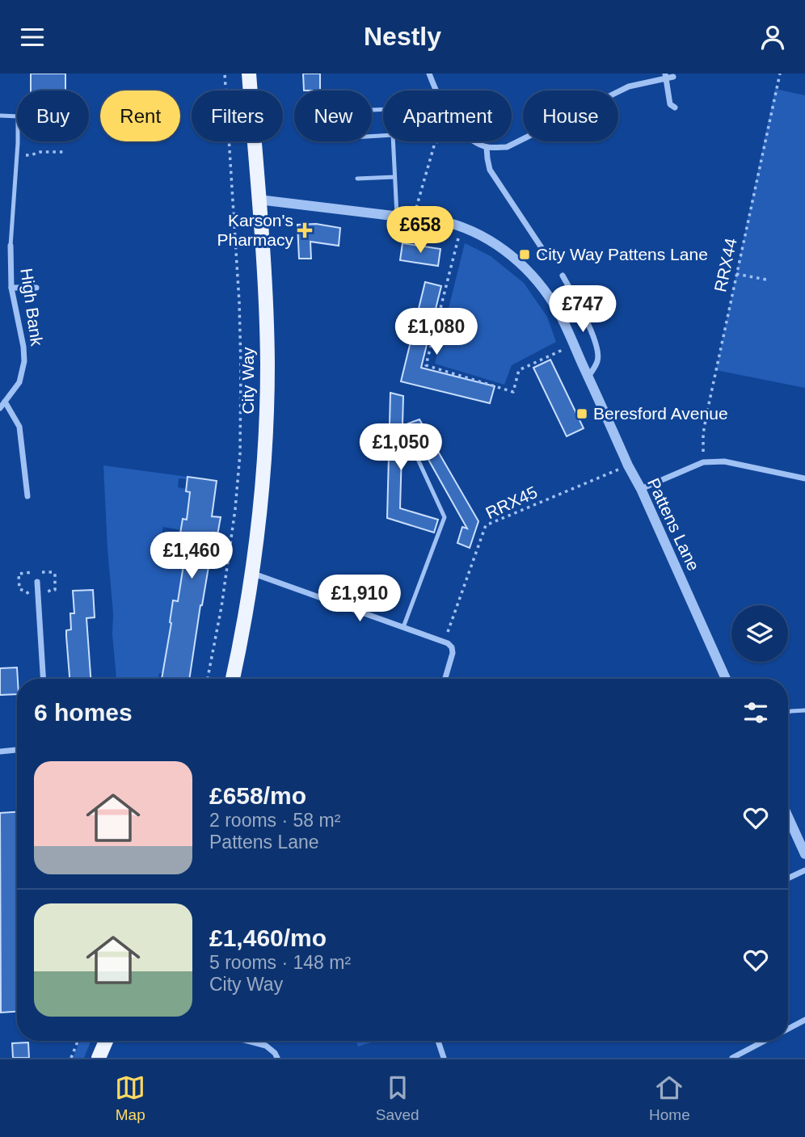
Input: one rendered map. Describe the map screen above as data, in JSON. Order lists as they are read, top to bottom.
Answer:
{
  "streets": {
    "main road": ["City Way"],
    "street": ["High Bank", "Pattens Lane"],
    "path": ["RRX44", "RRX45"]
  },
  "crossings": [
    ["City Way", "Pattens Lane"],
    ["RRX45", "Pattens Lane"]
  ],
  "places": {
    "health": ["Karson's Pharmacy"],
    "transit": ["City Way Pattens Lane", "Beresford Avenue"]
  },
  "page": {
    "header": "Nestly",
    "chip": [
      "Buy",
      "Rent",
      "Filters",
      "New",
      "Apartment",
      "House"
    ],
    "price": [
      "£658",
      "£747",
      "£1,080",
      "£1,050",
      "£1,460",
      "£1,910"
    ],
    "heading": "6 homes",
    "list": [
      {
        "name": "£658/mo",
        "note": "2 rooms · 58 m² · Pattens Lane"
      },
      {
        "name": "£1,460/mo",
        "note": "5 rooms · 148 m² · City Way"
      }
    ],
    "tabs": ["Map", "Saved", "Home"]
  }
}
